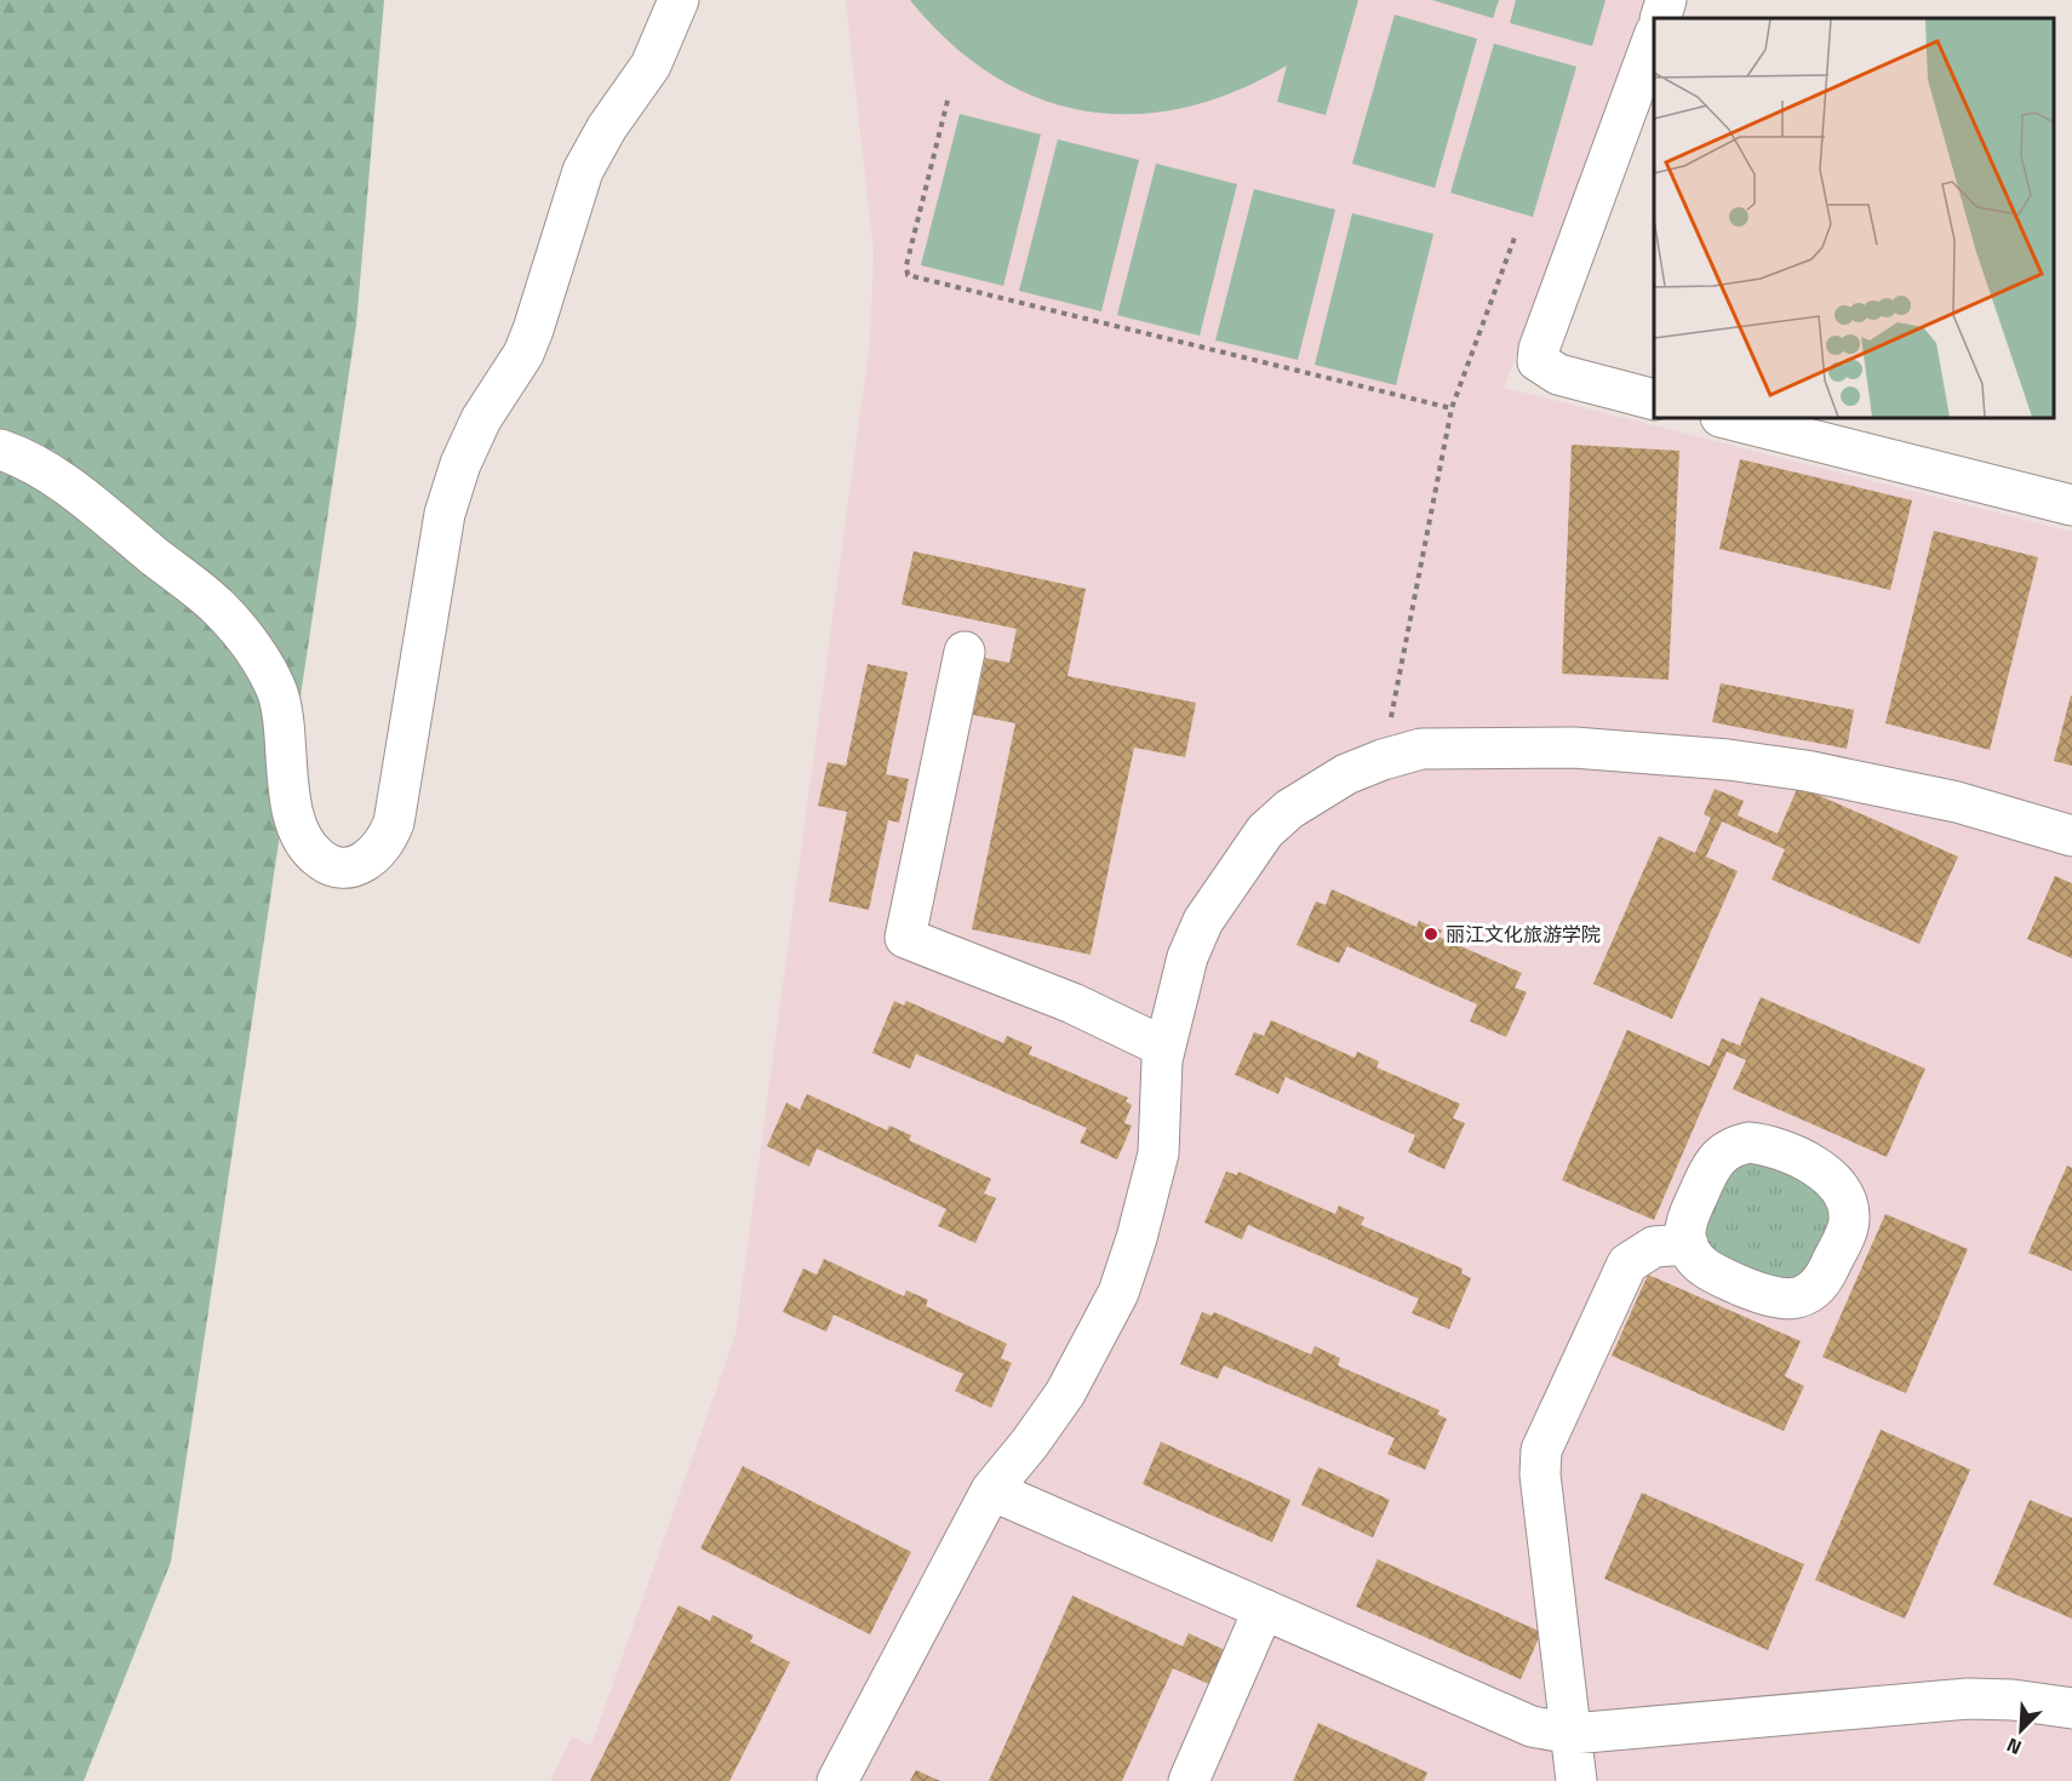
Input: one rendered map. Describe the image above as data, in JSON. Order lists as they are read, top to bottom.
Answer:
{
  "places": ["丽江文化旅游学院"],
  "north": "bottom left"
}
